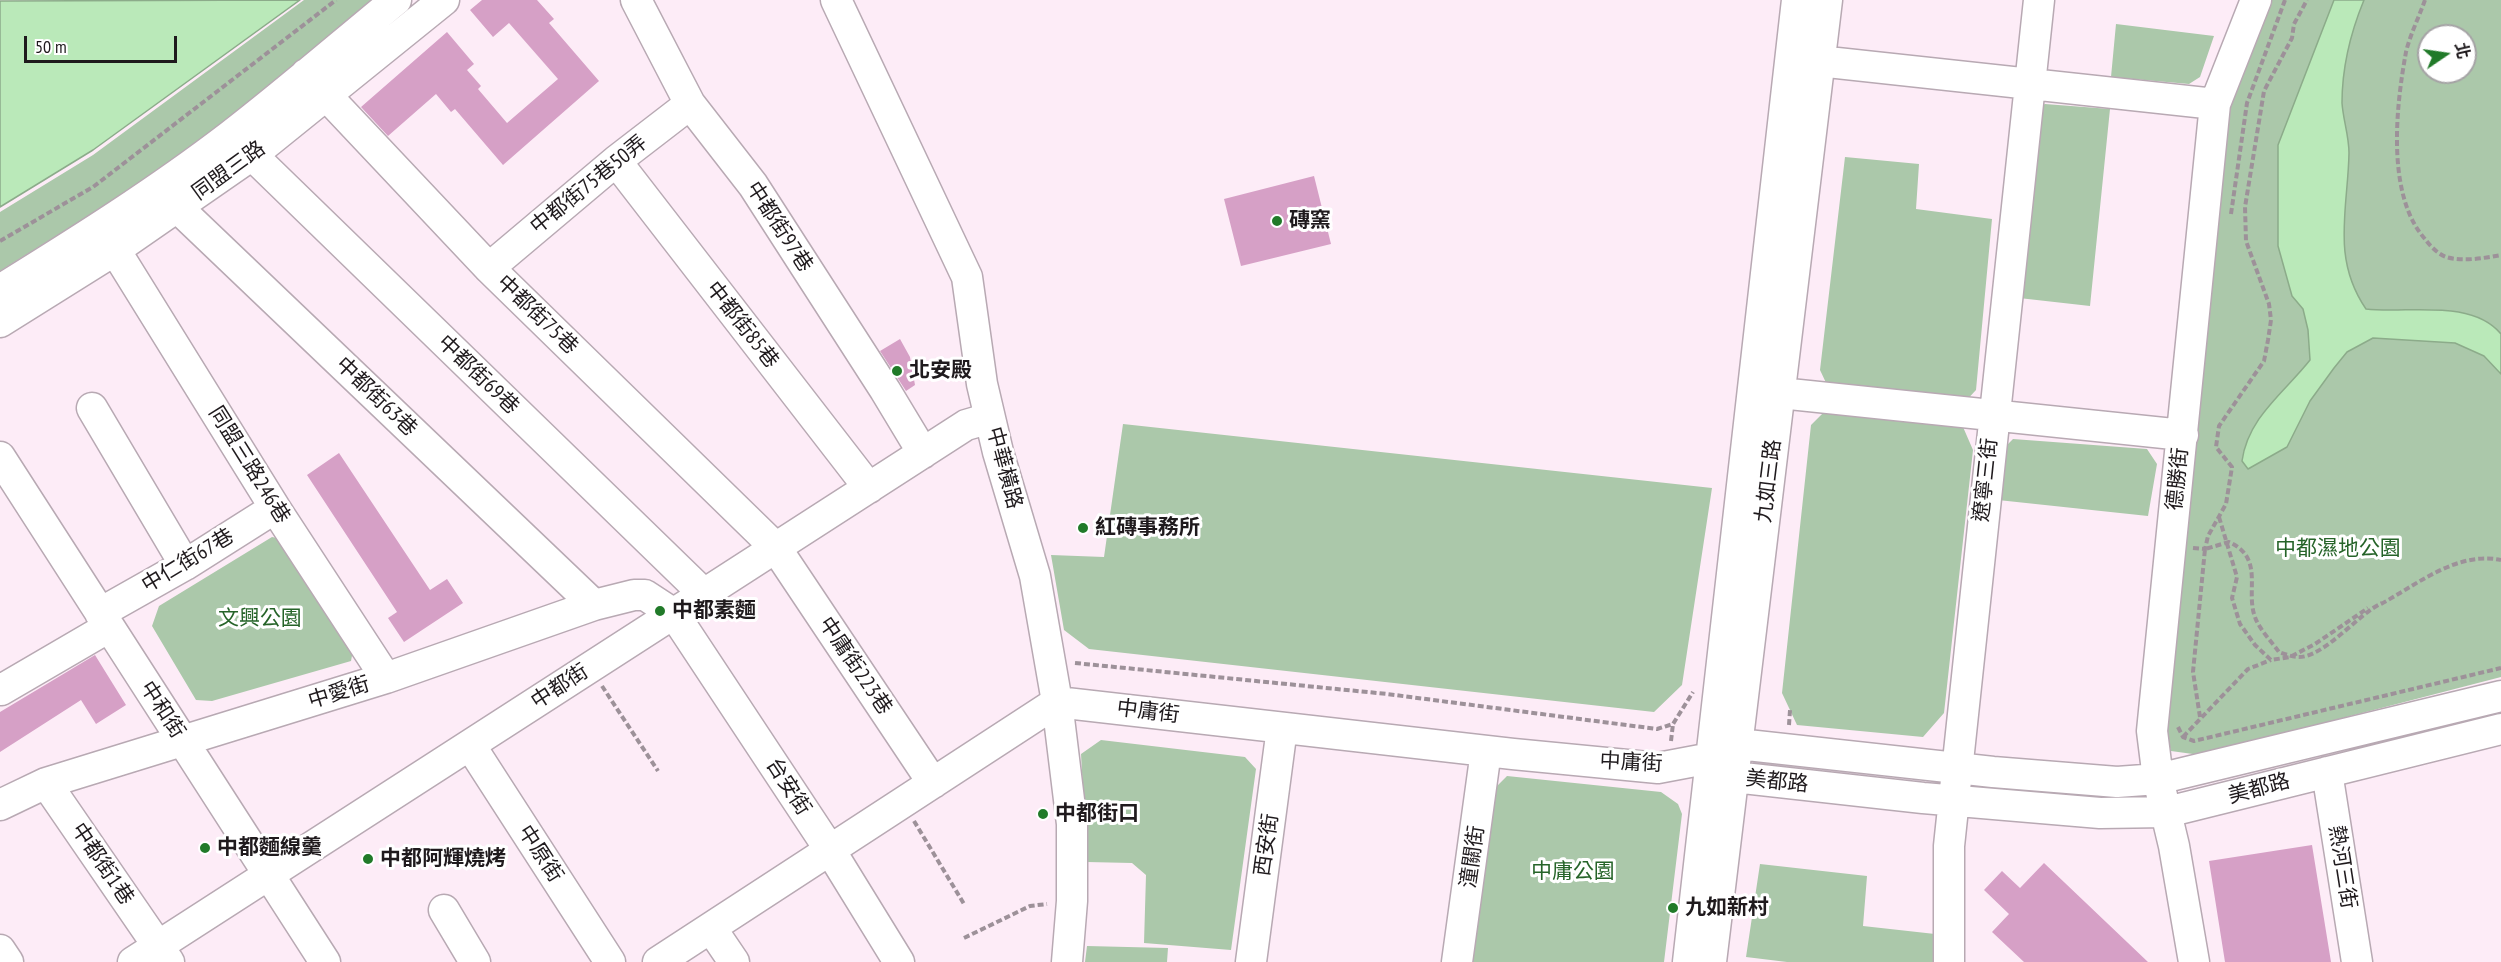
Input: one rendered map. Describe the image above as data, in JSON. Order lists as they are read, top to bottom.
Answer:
{
  "streets": {
    "street": [
      "同盟三路",
      "中都街75巷50弄",
      "中都街97巷",
      "中都街75巷",
      "中都街85巷",
      "中都街69巷",
      "中都街63巷",
      "同盟三路246巷",
      "中華橫路",
      "德勝街",
      "遼寧三街",
      "九如三路",
      "中仁街67巷",
      "中庸街223巷",
      "中都街",
      "中愛街",
      "中和街",
      "中庸街",
      "美都路",
      "台安街",
      "西安街",
      "中原街",
      "潼關街",
      "中都街1巷",
      "熱河三街"
    ]
  },
  "crossings": [
    ["同盟三路", "中都街75巷"],
    ["同盟三路", "中都街69巷"],
    ["同盟三路", "中都街63巷"],
    ["同盟三路", "同盟三路246巷"],
    ["中都街75巷50弄", "中都街97巷"],
    ["中都街75巷50弄", "中都街75巷"],
    ["中都街75巷50弄", "中都街85巷"],
    ["中都街97巷", "中都街"],
    ["中都街75巷", "中庸街223巷"],
    ["中都街75巷", "中都街"],
    ["中都街85巷", "中都街"],
    ["中都街69巷", "中都街"],
    ["中都街63巷", "中愛街"],
    ["同盟三路246巷", "中仁街67巷"],
    ["同盟三路246巷", "中愛街"],
    ["中華橫路", "中都街"],
    ["中華橫路", "中庸街"],
    ["德勝街", "美都路"],
    ["遼寧三街", "美都路"],
    ["九如三路", "中庸街"],
    ["九如三路", "美都路"],
    ["中仁街67巷", "中和街"],
    ["中庸街223巷", "中都街"],
    ["中都街", "中愛街"],
    ["中都街", "中和街"],
    ["中都街", "台安街"],
    ["中都街", "中原街"],
    ["中都街", "中都街1巷"],
    ["中愛街", "中和街"],
    ["中愛街", "台安街"],
    ["中愛街", "中都街1巷"],
    ["中庸街", "美都路"],
    ["中庸街", "西安街"],
    ["中庸街", "潼關街"],
    ["美都路", "熱河三街"]
  ],
  "parks": ["中都濕地公園", "文興公園", "中庸公園"],
  "places": [
    "磚窯",
    "北安殿",
    "紅磚事務所",
    "中都素麵",
    "中都街口",
    "中都麵線羹",
    "中都阿輝燒烤",
    "九如新村"
  ],
  "scale_bar": "50 m",
  "north": "right"
}
